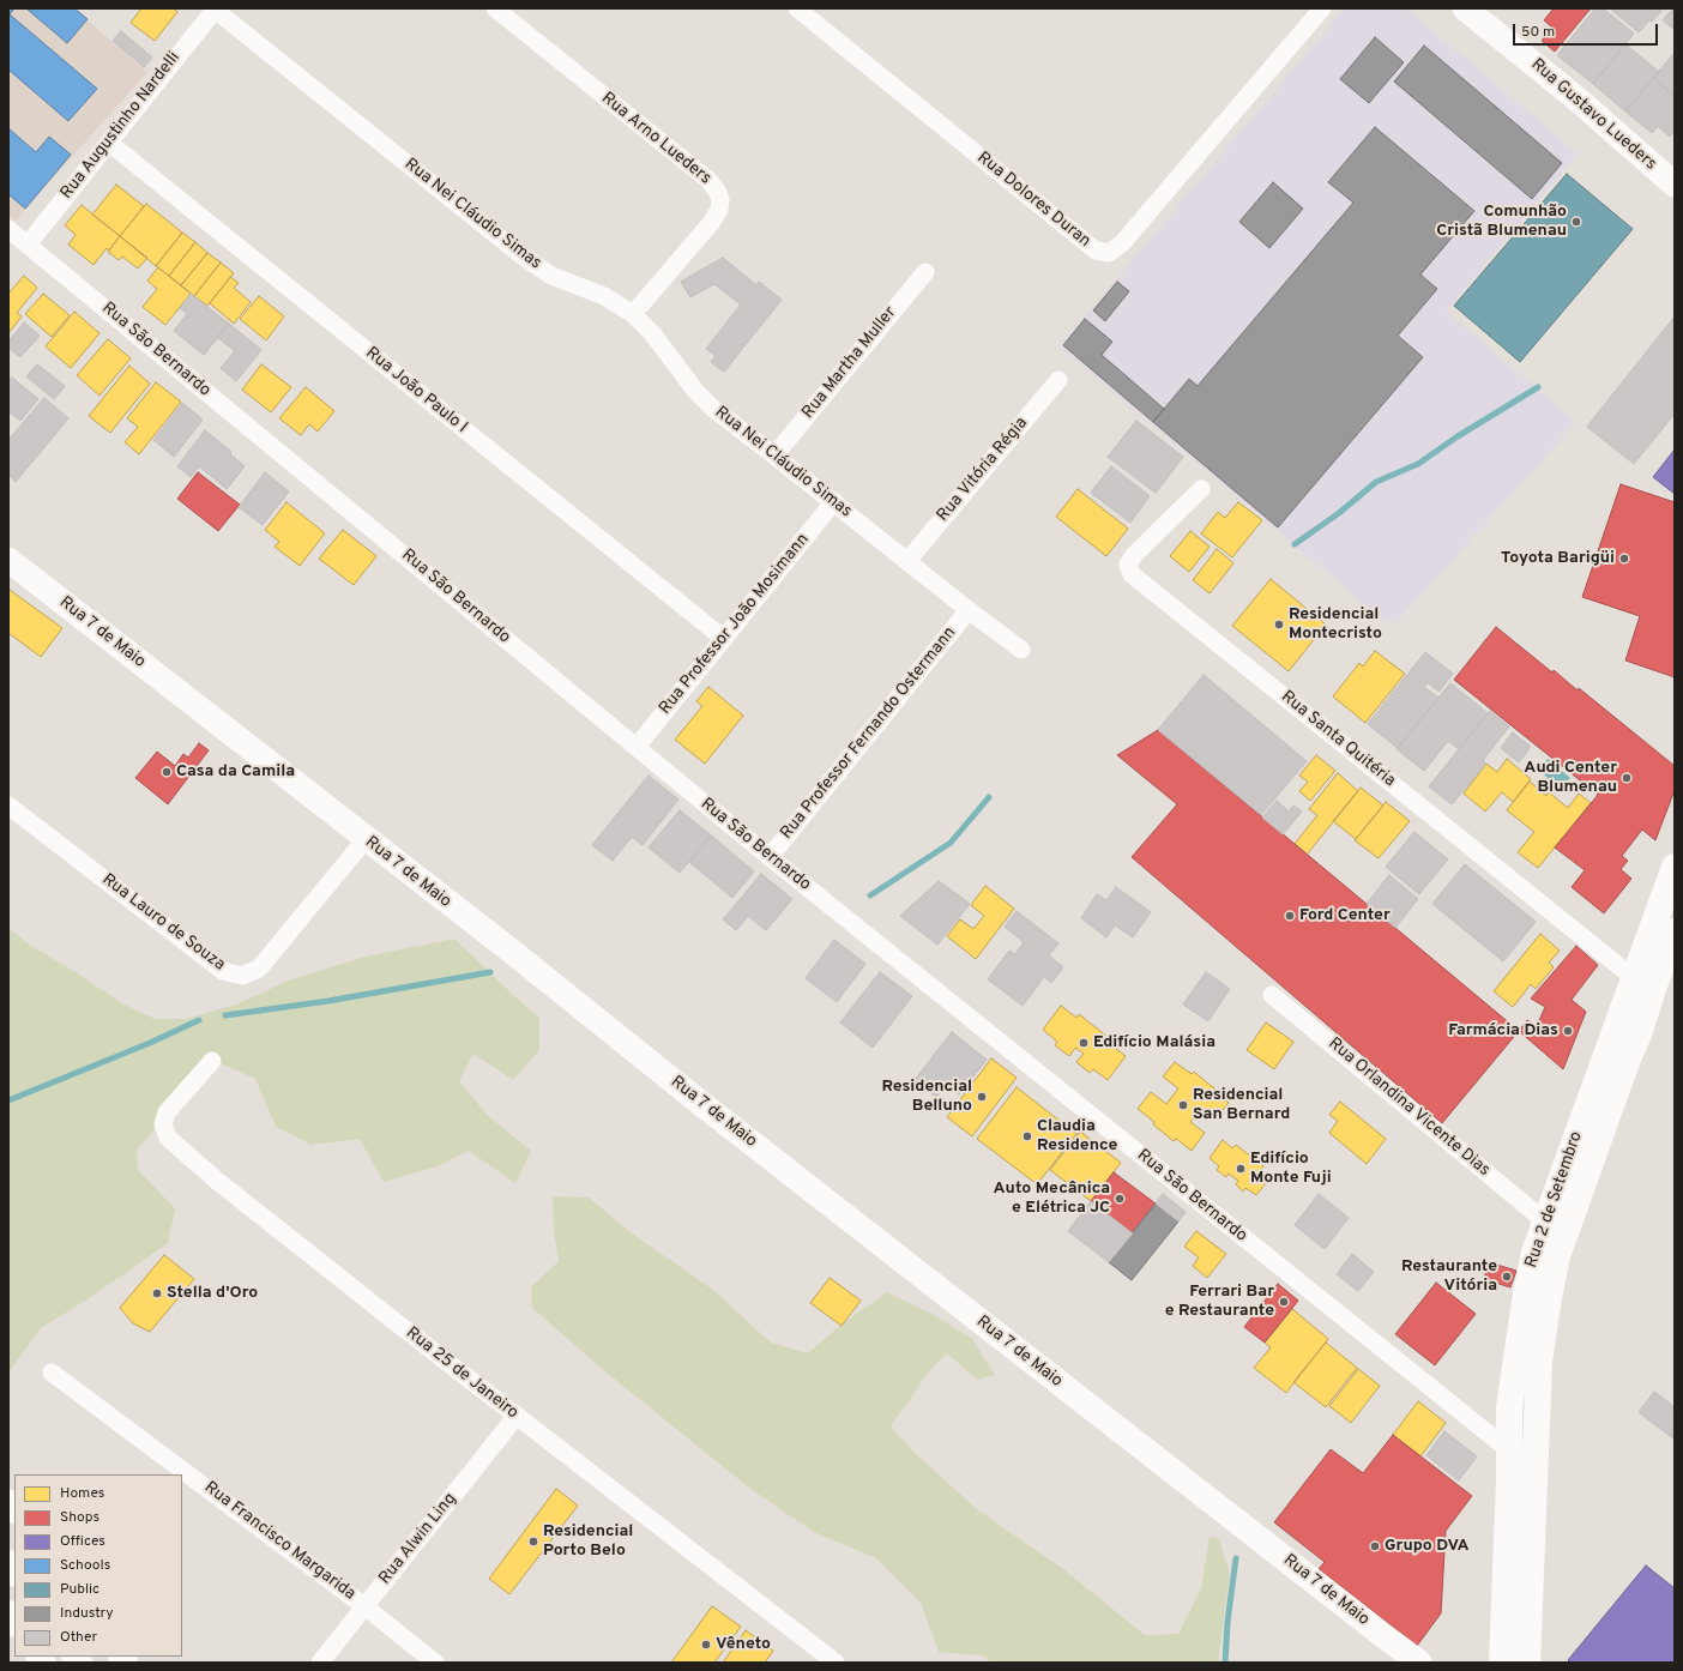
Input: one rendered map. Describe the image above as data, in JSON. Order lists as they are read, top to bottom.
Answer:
{
  "streets": {
    "main road": ["Rua 2 de Setembro"],
    "street": [
      "Rua Gustavo Lueders",
      "Rua Augustinho Nardelli",
      "Rua Arno Lueders",
      "Rua Dolores Duran",
      "Rua Nei Cláudio Simas",
      "Rua São Bernardo",
      "Rua Martha Muller",
      "Rua João Paulo I",
      "Rua Vitória Régia",
      "Rua Professor João Mosimann",
      "Rua 7 de Maio",
      "Rua Professor Fernando Ostermann",
      "Rua Santa Quitéria",
      "Rua Lauro de Souza",
      "Rua Orlandina Vicente Dias",
      "Rua 25 de Janeiro",
      "Rua Alwin Ling",
      "Rua Francisco Margarida"
    ]
  },
  "crossings": [
    ["Rua Augustinho Nardelli", "Rua Nei Cláudio Simas"],
    ["Rua Augustinho Nardelli", "Rua São Bernardo"],
    ["Rua Augustinho Nardelli", "Rua João Paulo I"],
    ["Rua Arno Lueders", "Rua Nei Cláudio Simas"],
    ["Rua Nei Cláudio Simas", "Rua Martha Muller"],
    ["Rua Nei Cláudio Simas", "Rua Vitória Régia"],
    ["Rua Nei Cláudio Simas", "Rua Professor João Mosimann"],
    ["Rua Nei Cláudio Simas", "Rua Professor Fernando Ostermann"],
    ["Rua São Bernardo", "Rua Professor João Mosimann"],
    ["Rua São Bernardo", "Rua Professor Fernando Ostermann"],
    ["Rua São Bernardo", "Rua 2 de Setembro"],
    ["Rua João Paulo I", "Rua Professor João Mosimann"],
    ["Rua 7 de Maio", "Rua Lauro de Souza"],
    ["Rua Santa Quitéria", "Rua 2 de Setembro"],
    ["Rua Orlandina Vicente Dias", "Rua 2 de Setembro"],
    ["Rua 25 de Janeiro", "Rua Alwin Ling"],
    ["Rua Alwin Ling", "Rua Francisco Margarida"]
  ],
  "places": [
    "Comunhão Cristã Blumenau",
    "Toyota Barigüi",
    "Residencial Montecristo",
    "Casa da Camila",
    "Audi Center Blumenau",
    "Ford Center",
    "Farmácia Dias",
    "Edifício Malásia",
    "Residencial Belluno",
    "Residencial San Bernard",
    "Claudia Residence",
    "Edifício Monte Fuji",
    "Auto Mecânica e Elétrica JC",
    "Restaurante Vitória",
    "Stella d'Oro",
    "Ferrari Bar e Restaurante",
    "Residencial Porto Belo",
    "Grupo DVA",
    "Vêneto"
  ],
  "legend": [
    "Homes",
    "Shops",
    "Offices",
    "Schools",
    "Public",
    "Industry",
    "Other"
  ],
  "scale_bar": "50 m"
}
